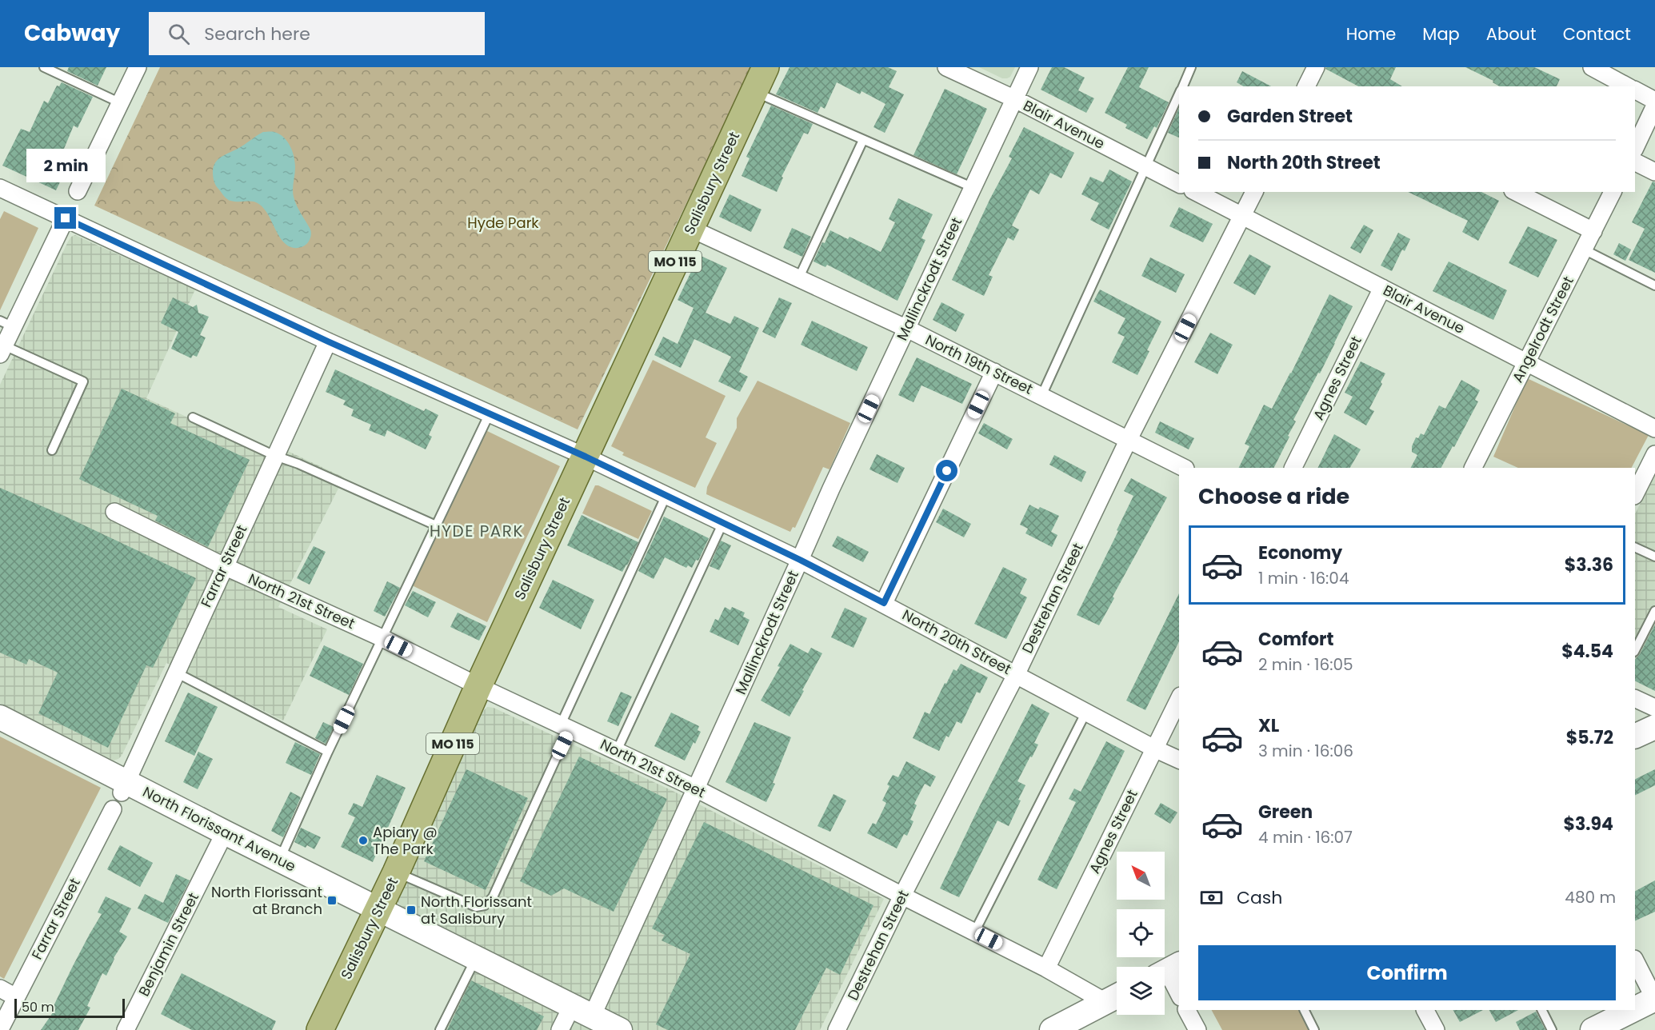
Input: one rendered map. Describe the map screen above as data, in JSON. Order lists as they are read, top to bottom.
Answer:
{
  "streets": {
    "main road": ["Salisbury Street", "MO 115", "North Florissant Avenue"],
    "street": [
      "Blair Avenue",
      "Mallinckrodt Street",
      "Angelrodt Street",
      "North 19th Street",
      "Agnes Street",
      "Farrar Street",
      "Destrehan Street",
      "North 21st Street",
      "North 20th Street",
      "Benjamin Street"
    ]
  },
  "crossings": [
    ["Blair Avenue", "Mallinckrodt Street"],
    ["Blair Avenue", "Angelrodt Street"],
    ["Blair Avenue", "Agnes Street"],
    ["Blair Avenue", "Destrehan Street"],
    ["Salisbury Street", "North 19th Street"],
    ["Salisbury Street", "North 21st Street"],
    ["Salisbury Street", "North 20th Street"],
    ["Salisbury Street", "North Florissant Avenue"],
    ["Mallinckrodt Street", "North 19th Street"],
    ["Mallinckrodt Street", "North 21st Street"],
    ["Mallinckrodt Street", "North 20th Street"],
    ["Mallinckrodt Street", "North Florissant Avenue"],
    ["North 19th Street", "Destrehan Street"],
    ["Agnes Street", "North 21st Street"],
    ["Agnes Street", "North 20th Street"],
    ["Farrar Street", "North 21st Street"],
    ["Farrar Street", "North 20th Street"],
    ["Farrar Street", "North Florissant Avenue"],
    ["Destrehan Street", "North 21st Street"],
    ["Destrehan Street", "North 20th Street"],
    ["North Florissant Avenue", "Benjamin Street"]
  ],
  "districts": ["HYDE PARK"],
  "parks": ["Hyde Park"],
  "places": {
    "other": ["Apiary @ The Park"],
    "transit": ["North Florissant at Branch", "North Florissant at Salisbury"]
  },
  "scale_bar": "50 m",
  "north": "top left",
  "page": {
    "header": "Cabway",
    "search": "Search here",
    "nav": [
      "Home",
      "Map",
      "About",
      "Contact"
    ],
    "banner": ["Garden Street", "North 20th Street"],
    "bubble": "2 min",
    "heading": "Choose a ride",
    "list": [
      {
        "name": "Economy",
        "note": "1 min · 16:04",
        "value": "$3.36"
      },
      {
        "name": "Comfort",
        "note": "2 min · 16:05",
        "value": "$4.54"
      },
      {
        "name": "XL",
        "note": "3 min · 16:06",
        "value": "$5.72"
      },
      {
        "name": "Green",
        "note": "4 min · 16:07",
        "value": "$3.94"
      }
    ],
    "pay": ["Cash", "480 m"],
    "buttons": "Confirm",
    "scale": "50 m"
  }
}
